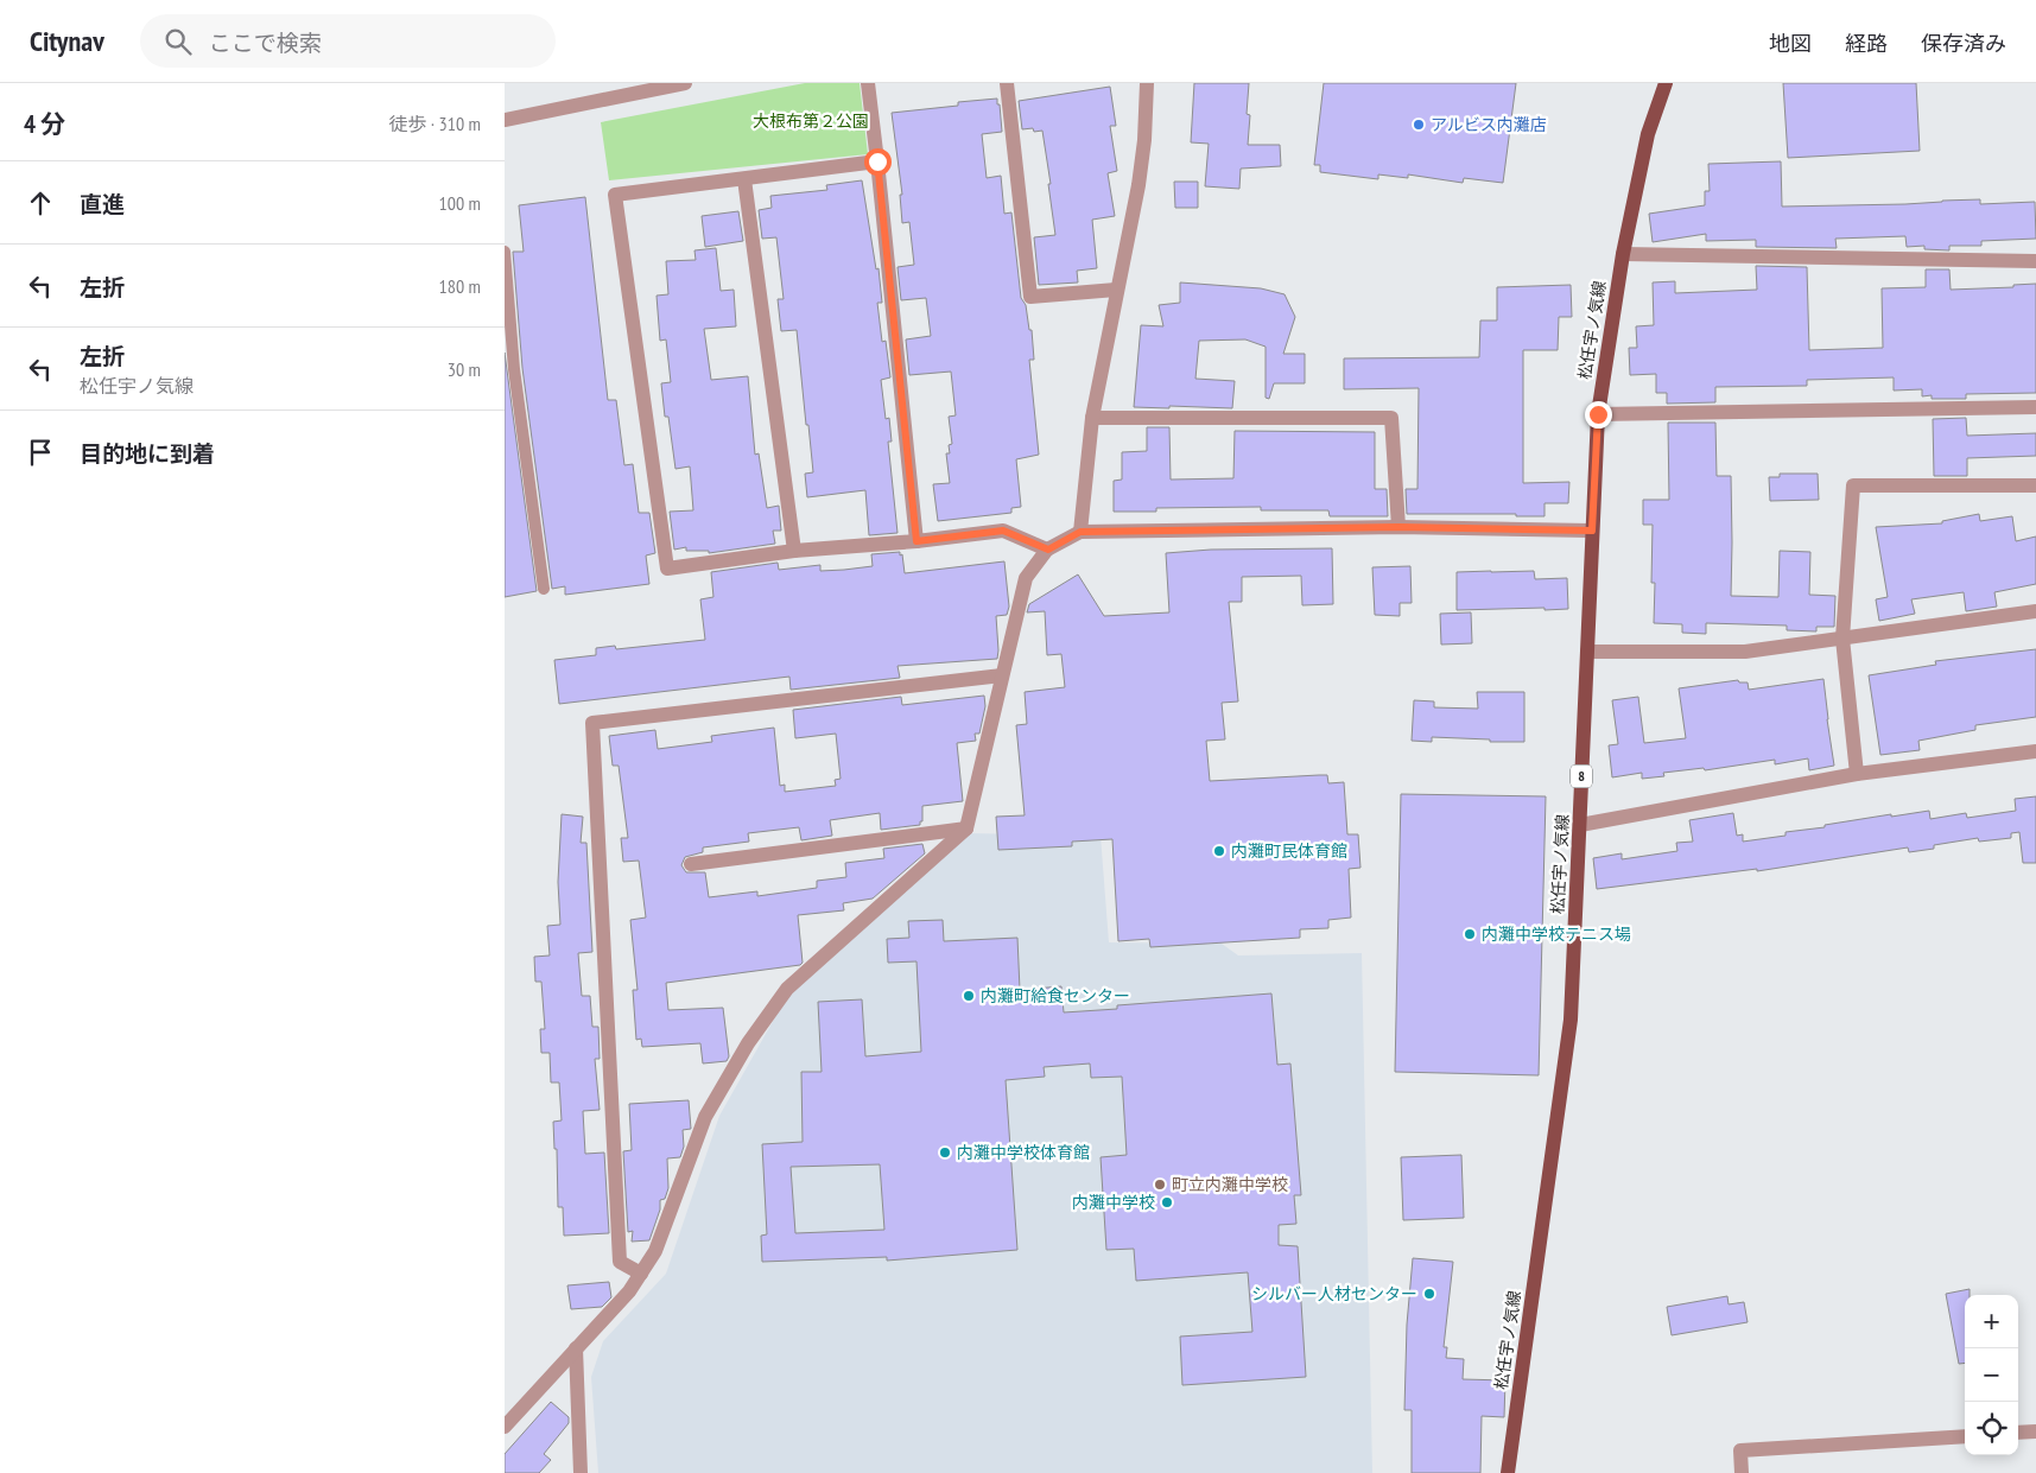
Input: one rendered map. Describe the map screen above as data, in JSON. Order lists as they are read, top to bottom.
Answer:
{
  "streets": {
    "main road": ["松任宇ノ気線", "8"]
  },
  "parks": ["大根布第２公園"],
  "places": [
    "アルビス内灘店",
    "内灘町民体育館",
    "内灘中学校テニス場",
    "内灘町給食センター",
    "内灘中学校体育館",
    "町立内灘中学校",
    "内灘中学校",
    "シルバー人材センター"
  ],
  "page": {
    "header": "Citynav",
    "search": "ここで検索",
    "nav": ["地図", "経路", "保存済み"],
    "heading": ["4 分", "徒歩 · 310 m"],
    "list": [
      ["直進", "100 m"],
      ["左折", "180 m"],
      ["左折", "松任宇ノ気線", "30 m"],
      "目的地に到着"
    ],
    "map_buttons": ["+", "−"]
  }
}
